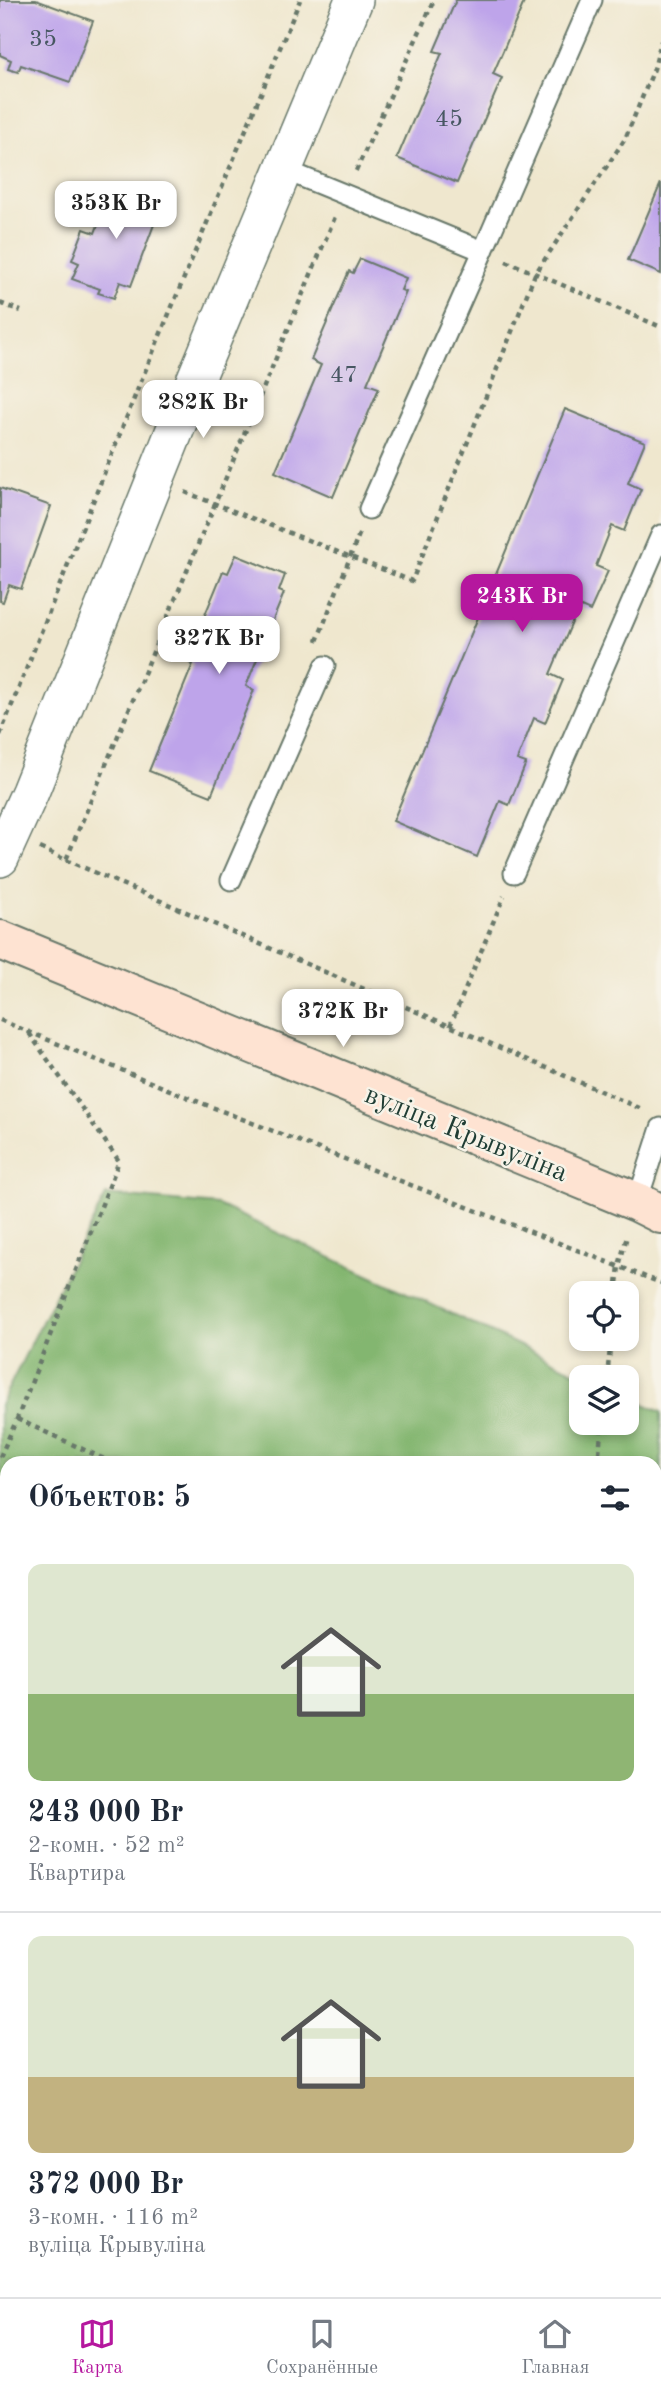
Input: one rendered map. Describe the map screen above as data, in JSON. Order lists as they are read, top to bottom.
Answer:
{
  "streets": {
    "main road": ["вуліца Крывуліна"]
  },
  "house_numbers": ["35", "45", "47"],
  "page": {
    "price": [
      "353K Br",
      "282K Br",
      "243K Br",
      "327K Br",
      "372K Br"
    ],
    "heading": "Объектов: 5",
    "list": [
      {
        "name": "243 000 Br",
        "note": "2-комн. · 52 m² · Квартира"
      },
      {
        "name": "372 000 Br",
        "note": "3-комн. · 116 m² · вуліца Крывуліна"
      }
    ],
    "tabs": ["Карта", "Сохранённые", "Главная"]
  }
}
